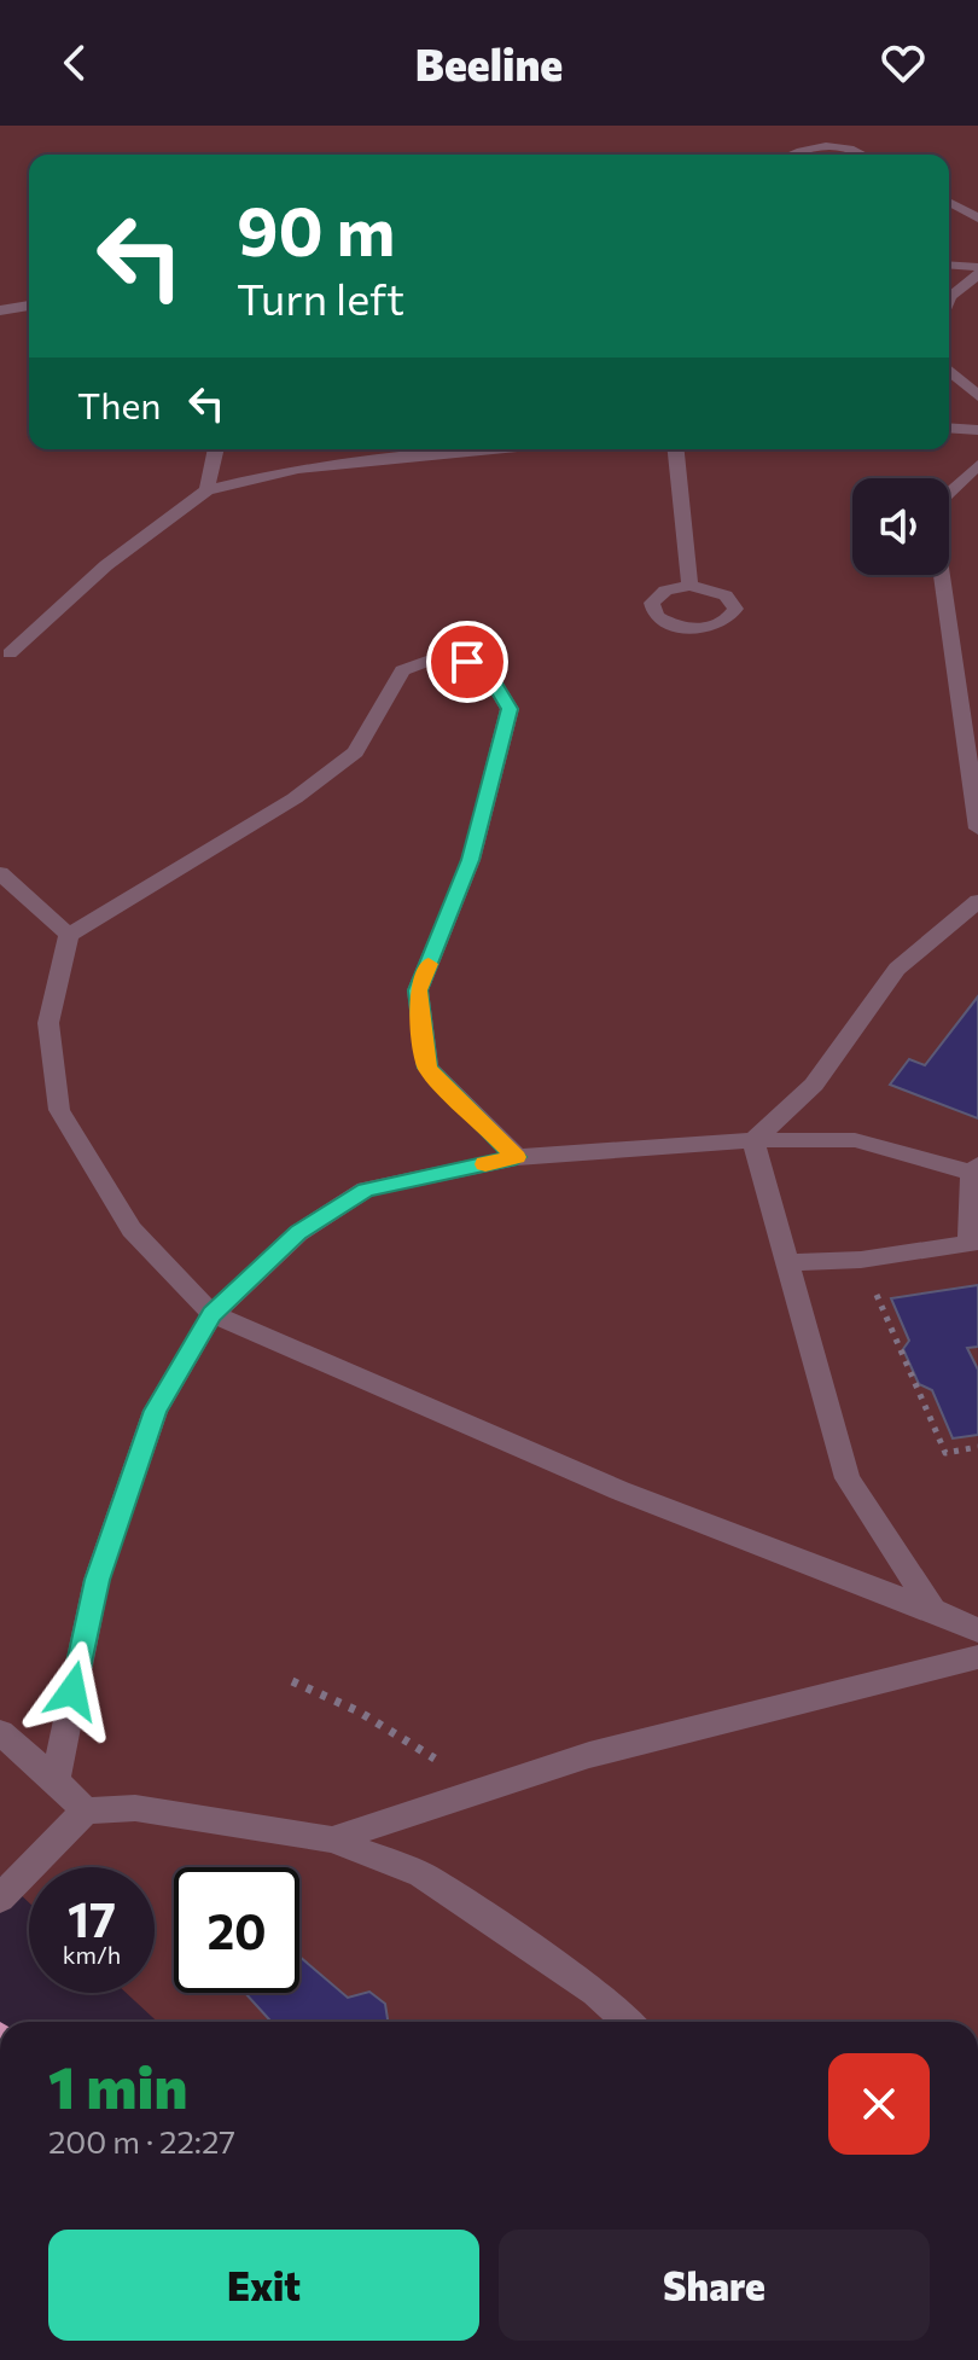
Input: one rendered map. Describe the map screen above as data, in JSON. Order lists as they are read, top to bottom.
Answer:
{
  "page": {
    "header": "Beeline",
    "turn": ["90 m", "Turn left"],
    "then": "Then",
    "speed": "17 km/h",
    "limit": "20",
    "heading": ["1 min", "200 m · 22:27"],
    "buttons": ["Exit", "Share"]
  }
}
